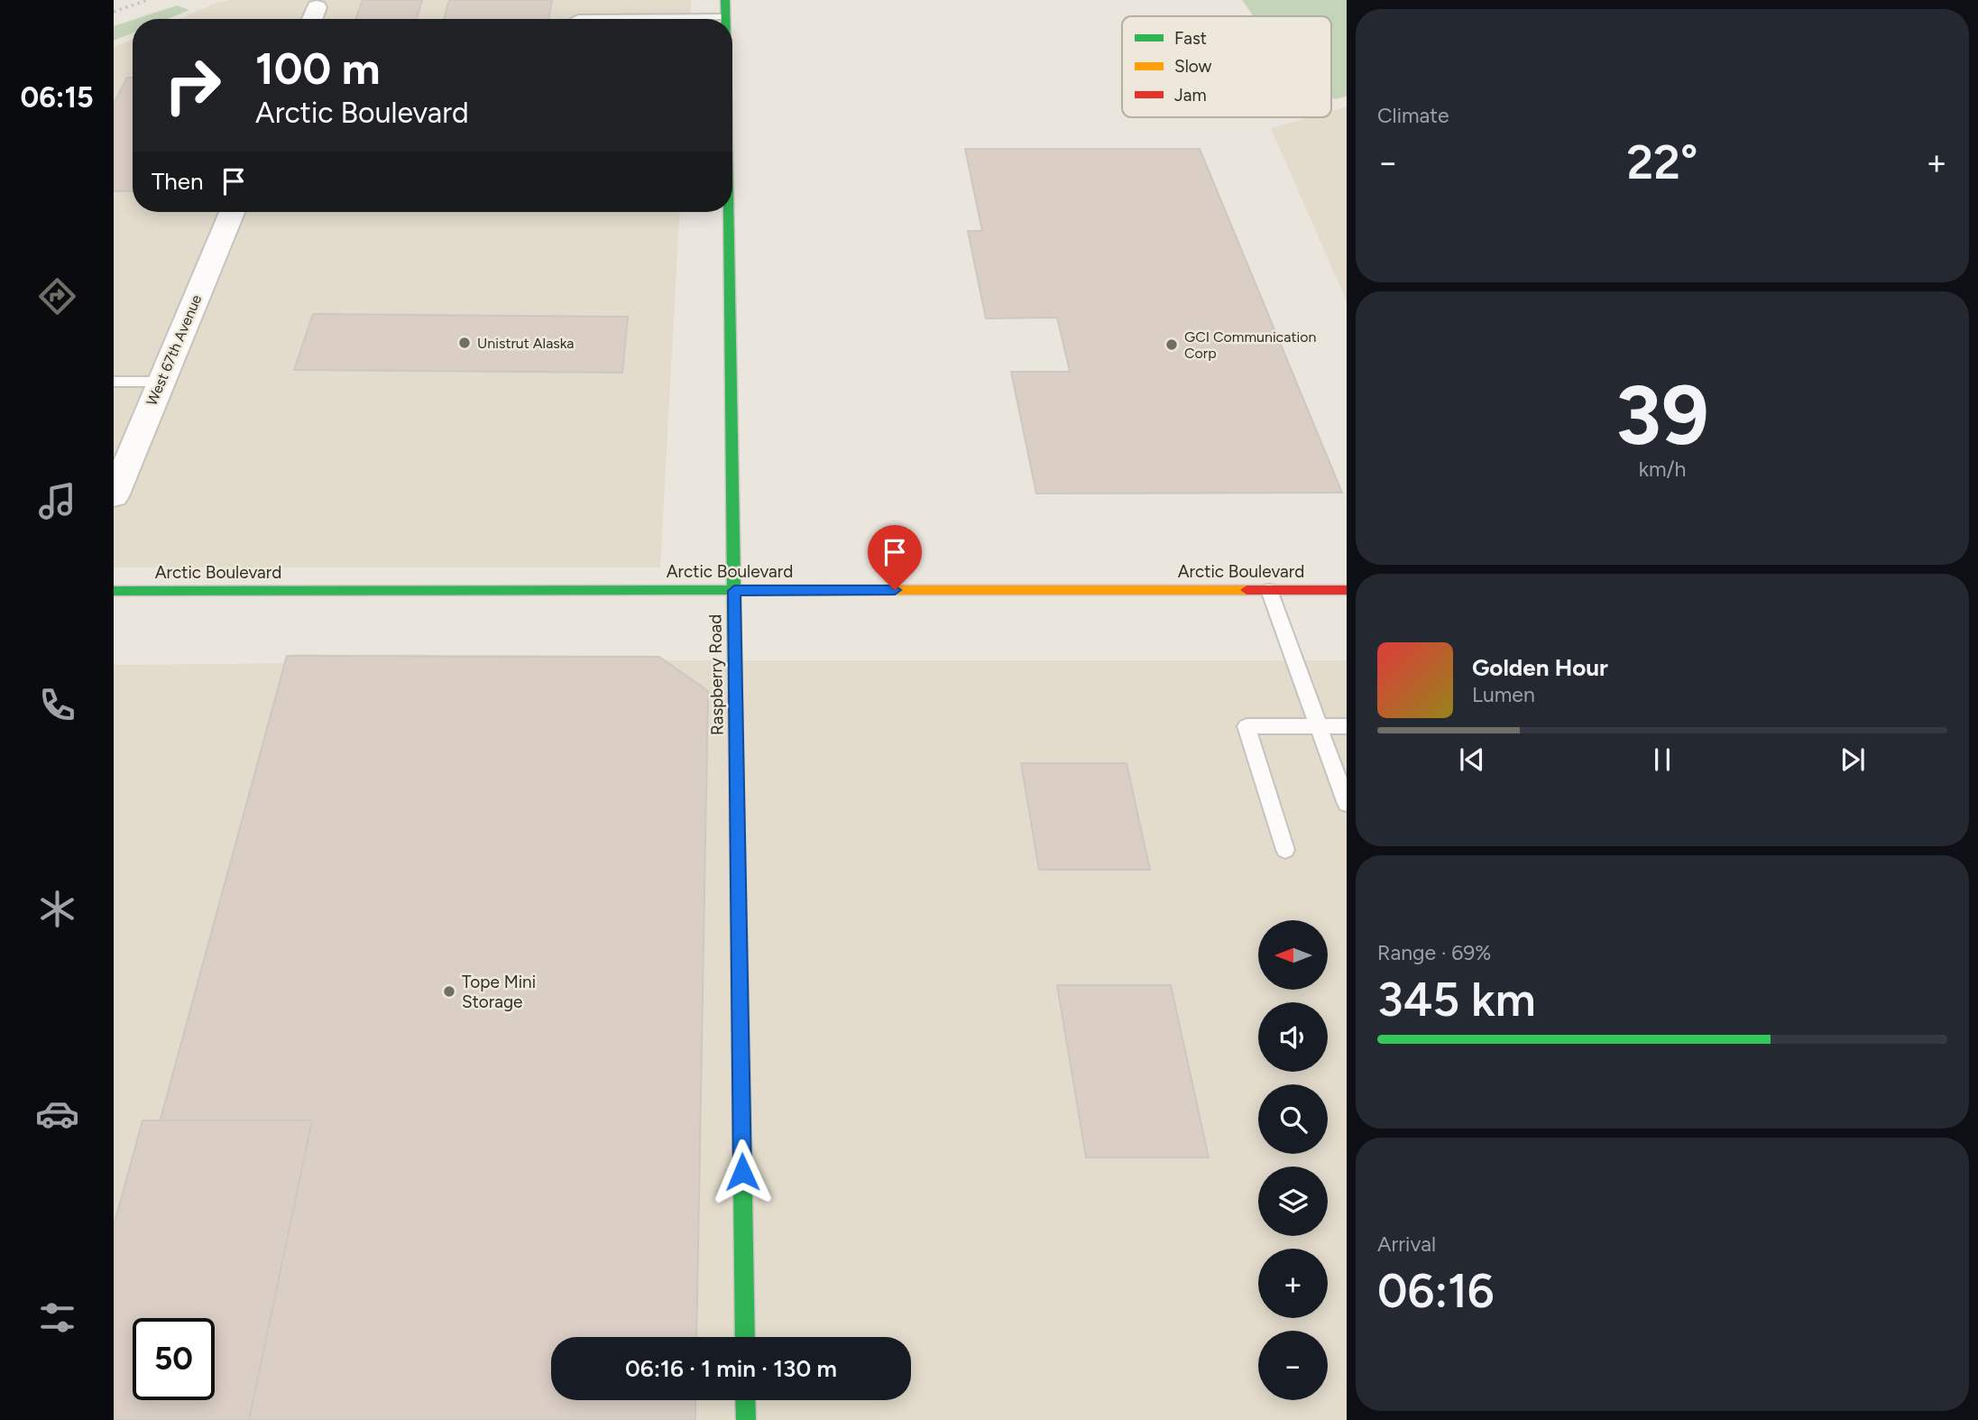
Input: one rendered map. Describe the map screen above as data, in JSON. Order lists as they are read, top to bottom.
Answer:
{
  "streets": {
    "main road": ["Arctic Boulevard", "Raspberry Road"],
    "street": ["West 67th Avenue"]
  },
  "crossings": [
    ["Arctic Boulevard", "Raspberry Road"]
  ],
  "places": ["Unistrut Alaska", "GCI Communication Corp", "Tope Mini Storage"],
  "legend": ["Fast", "Slow", "Jam"],
  "north": "left",
  "page": {
    "tabs": "06:15",
    "tile": [
      "Climate",
      ["39", "km/h"],
      ["Range · 69%", "345 km"],
      ["Arrival", "06:16"]
    ],
    "turn": ["100 m", "Arctic Boulevard"],
    "heat": ["−", "22°", "+"],
    "then": "Then",
    "song": ["Golden Hour", "Lumen"],
    "map_buttons": ["+", "−"],
    "limit": "50",
    "trip": "06:16 · 1 min · 130 m"
  }
}
